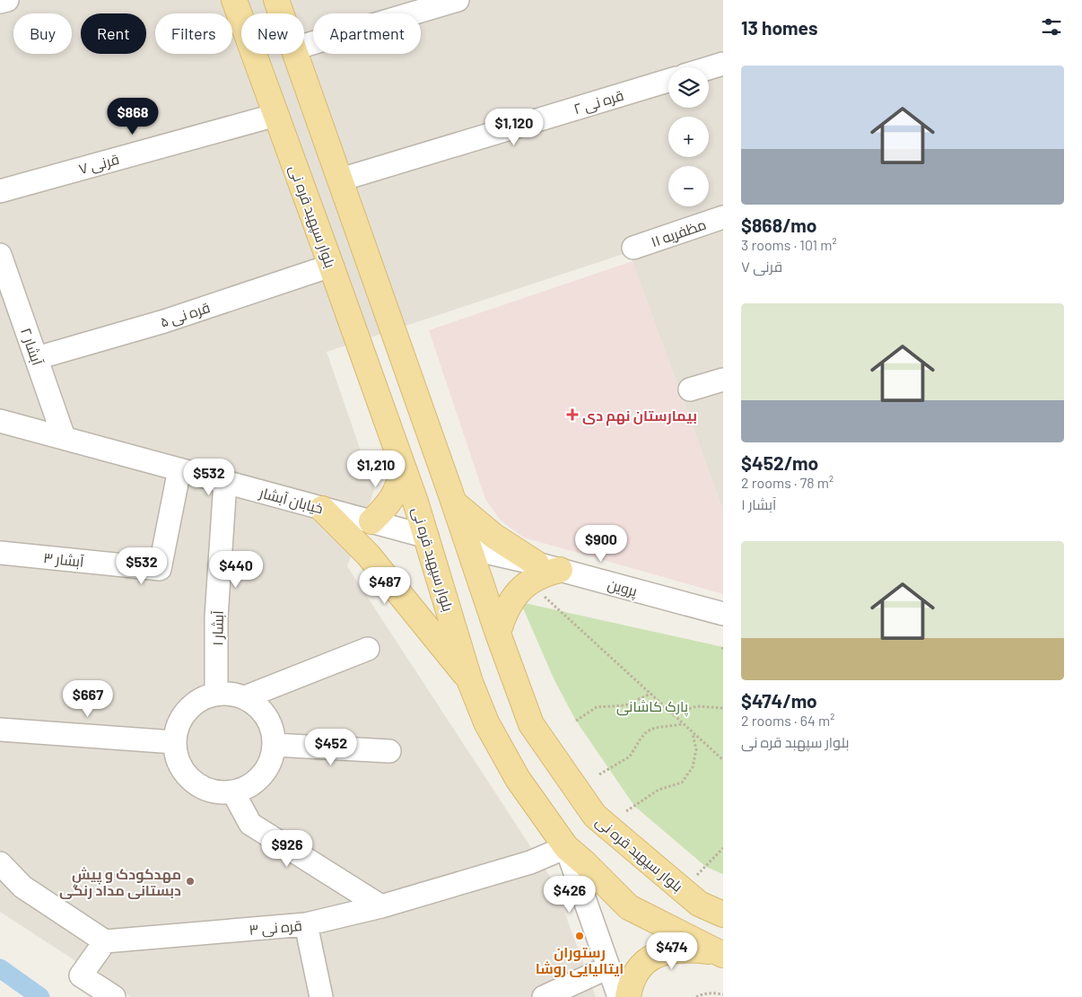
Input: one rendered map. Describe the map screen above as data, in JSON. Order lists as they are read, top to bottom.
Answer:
{
  "streets": {
    "main road": ["بلوار سپهبد قره نی"],
    "street": [
      "قره نی ۲",
      "قرنی ۷",
      "مظفریه ۱۱",
      "قره نی ۵",
      "آبشار ۲",
      "خیابان آبشار",
      "آبشار ۳",
      "پروین",
      "آبشار ۱",
      "قره نی ۳"
    ]
  },
  "crossings": [
    ["قره نی ۲", "بلوار سپهبد قره نی"],
    ["قرنی ۷", "بلوار سپهبد قره نی"],
    ["بلوار سپهبد قره نی", "قره نی ۵"],
    ["بلوار سپهبد قره نی", "خیابان آبشار"],
    ["بلوار سپهبد قره نی", "قره نی ۳"],
    ["قره نی ۵", "آبشار ۲"],
    ["آبشار ۲", "خیابان آبشار"],
    ["خیابان آبشار", "آبشار ۳"],
    ["خیابان آبشار", "آبشار ۱"]
  ],
  "parks": ["پارک کاشانی"],
  "places": {
    "health": ["بیمارستان نهم دی"],
    "other": ["مهدکودک و پیش دبستانی مداد رنگی", "رستوران ایتالیایی روشا"]
  },
  "page": {
    "heading": "13 homes",
    "chip": [
      "Buy",
      "Rent",
      "Filters",
      "New",
      "Apartment"
    ],
    "list": [
      {
        "name": "$868/mo",
        "note": "3 rooms · 101 m² · قرنی ۷"
      },
      {
        "name": "$452/mo",
        "note": "2 rooms · 78 m² · آبشار ۱"
      },
      {
        "name": "$474/mo",
        "note": "2 rooms · 64 m² · بلوار سپهبد قره نی"
      }
    ],
    "map_buttons": ["+", "−"],
    "price": [
      "$868",
      "$1,120",
      "$1,210",
      "$532",
      "$900",
      "$532",
      "$440",
      "$487",
      "$667",
      "$452",
      "$926",
      "$426",
      "$474"
    ]
  }
}
